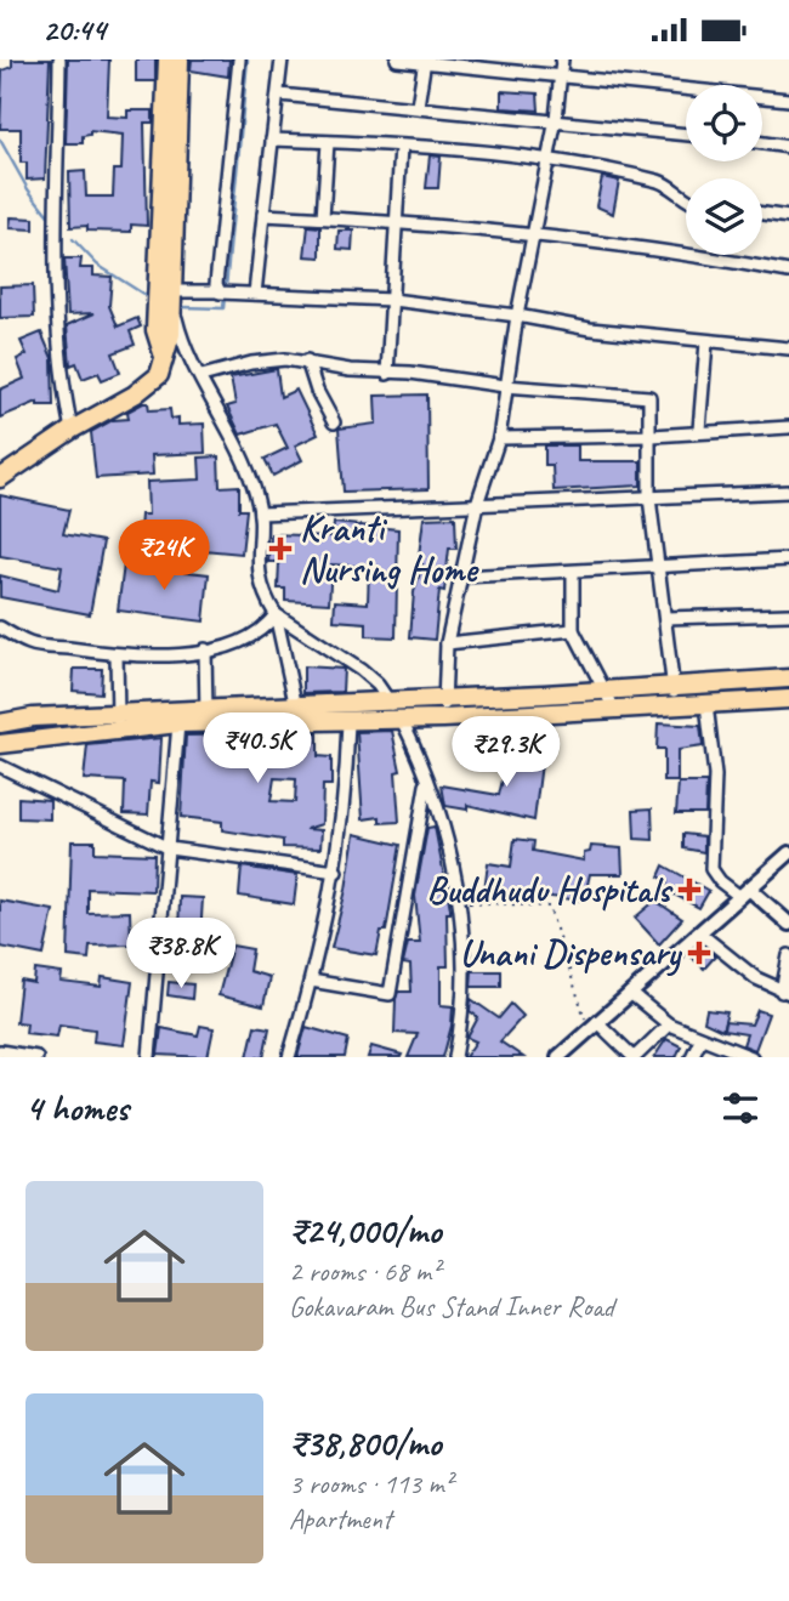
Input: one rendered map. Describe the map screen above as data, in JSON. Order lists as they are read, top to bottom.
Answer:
{
  "places": {
    "health": ["Kranti Nursing Home", "Buddhudu Hospitals", "Unani Dispensary"]
  },
  "page": {
    "status": "20:44",
    "price": [
      "₹24K",
      "₹40.5K",
      "₹29.3K",
      "₹38.8K"
    ],
    "heading": "4 homes",
    "list": [
      {
        "name": "₹24,000/mo",
        "note": "2 rooms · 68 m² · Gokavaram Bus Stand Inner Road"
      },
      {
        "name": "₹38,800/mo",
        "note": "3 rooms · 113 m² · Apartment"
      }
    ]
  }
}
